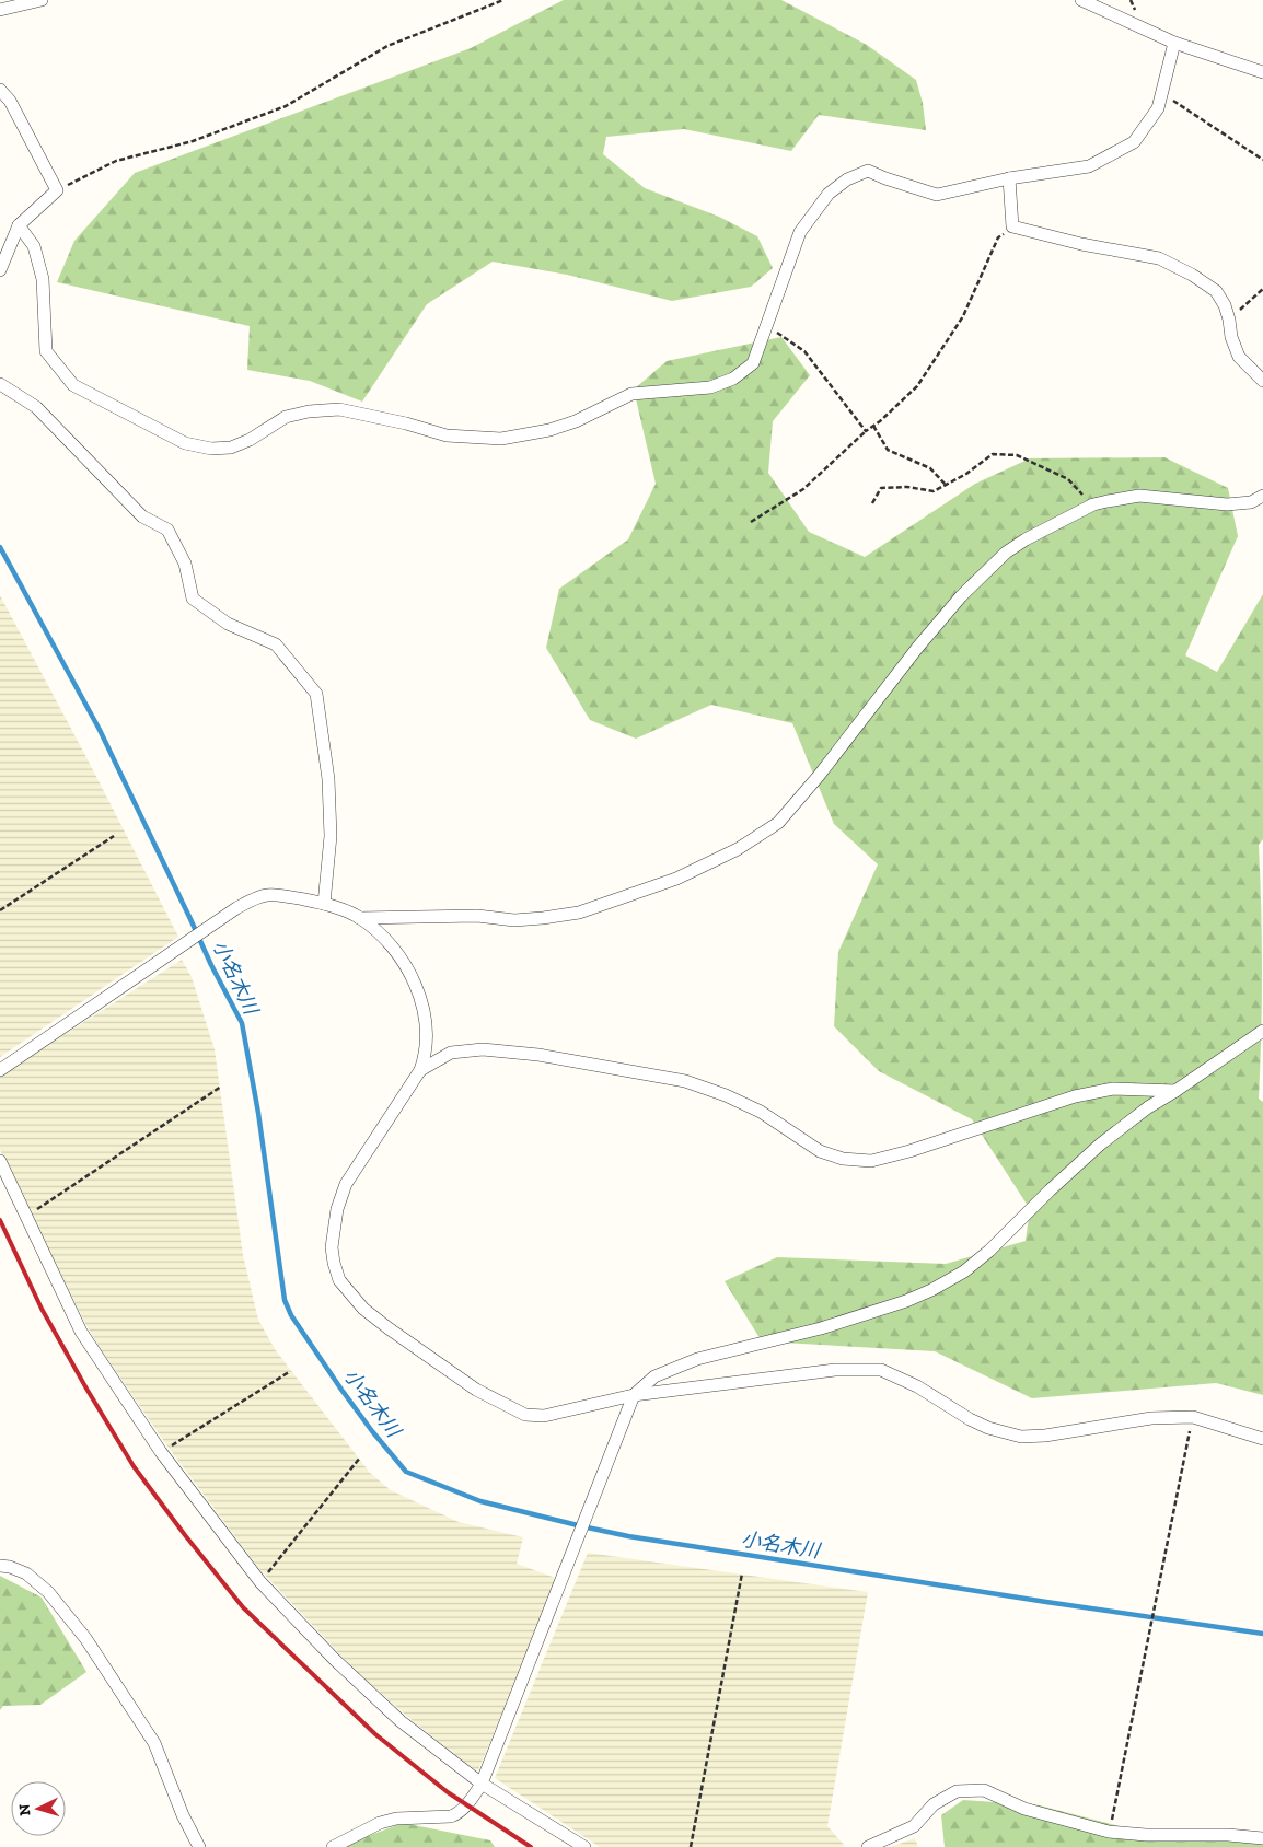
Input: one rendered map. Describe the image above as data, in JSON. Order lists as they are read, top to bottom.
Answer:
{
  "water": ["小名木川"],
  "north": "left"
}
